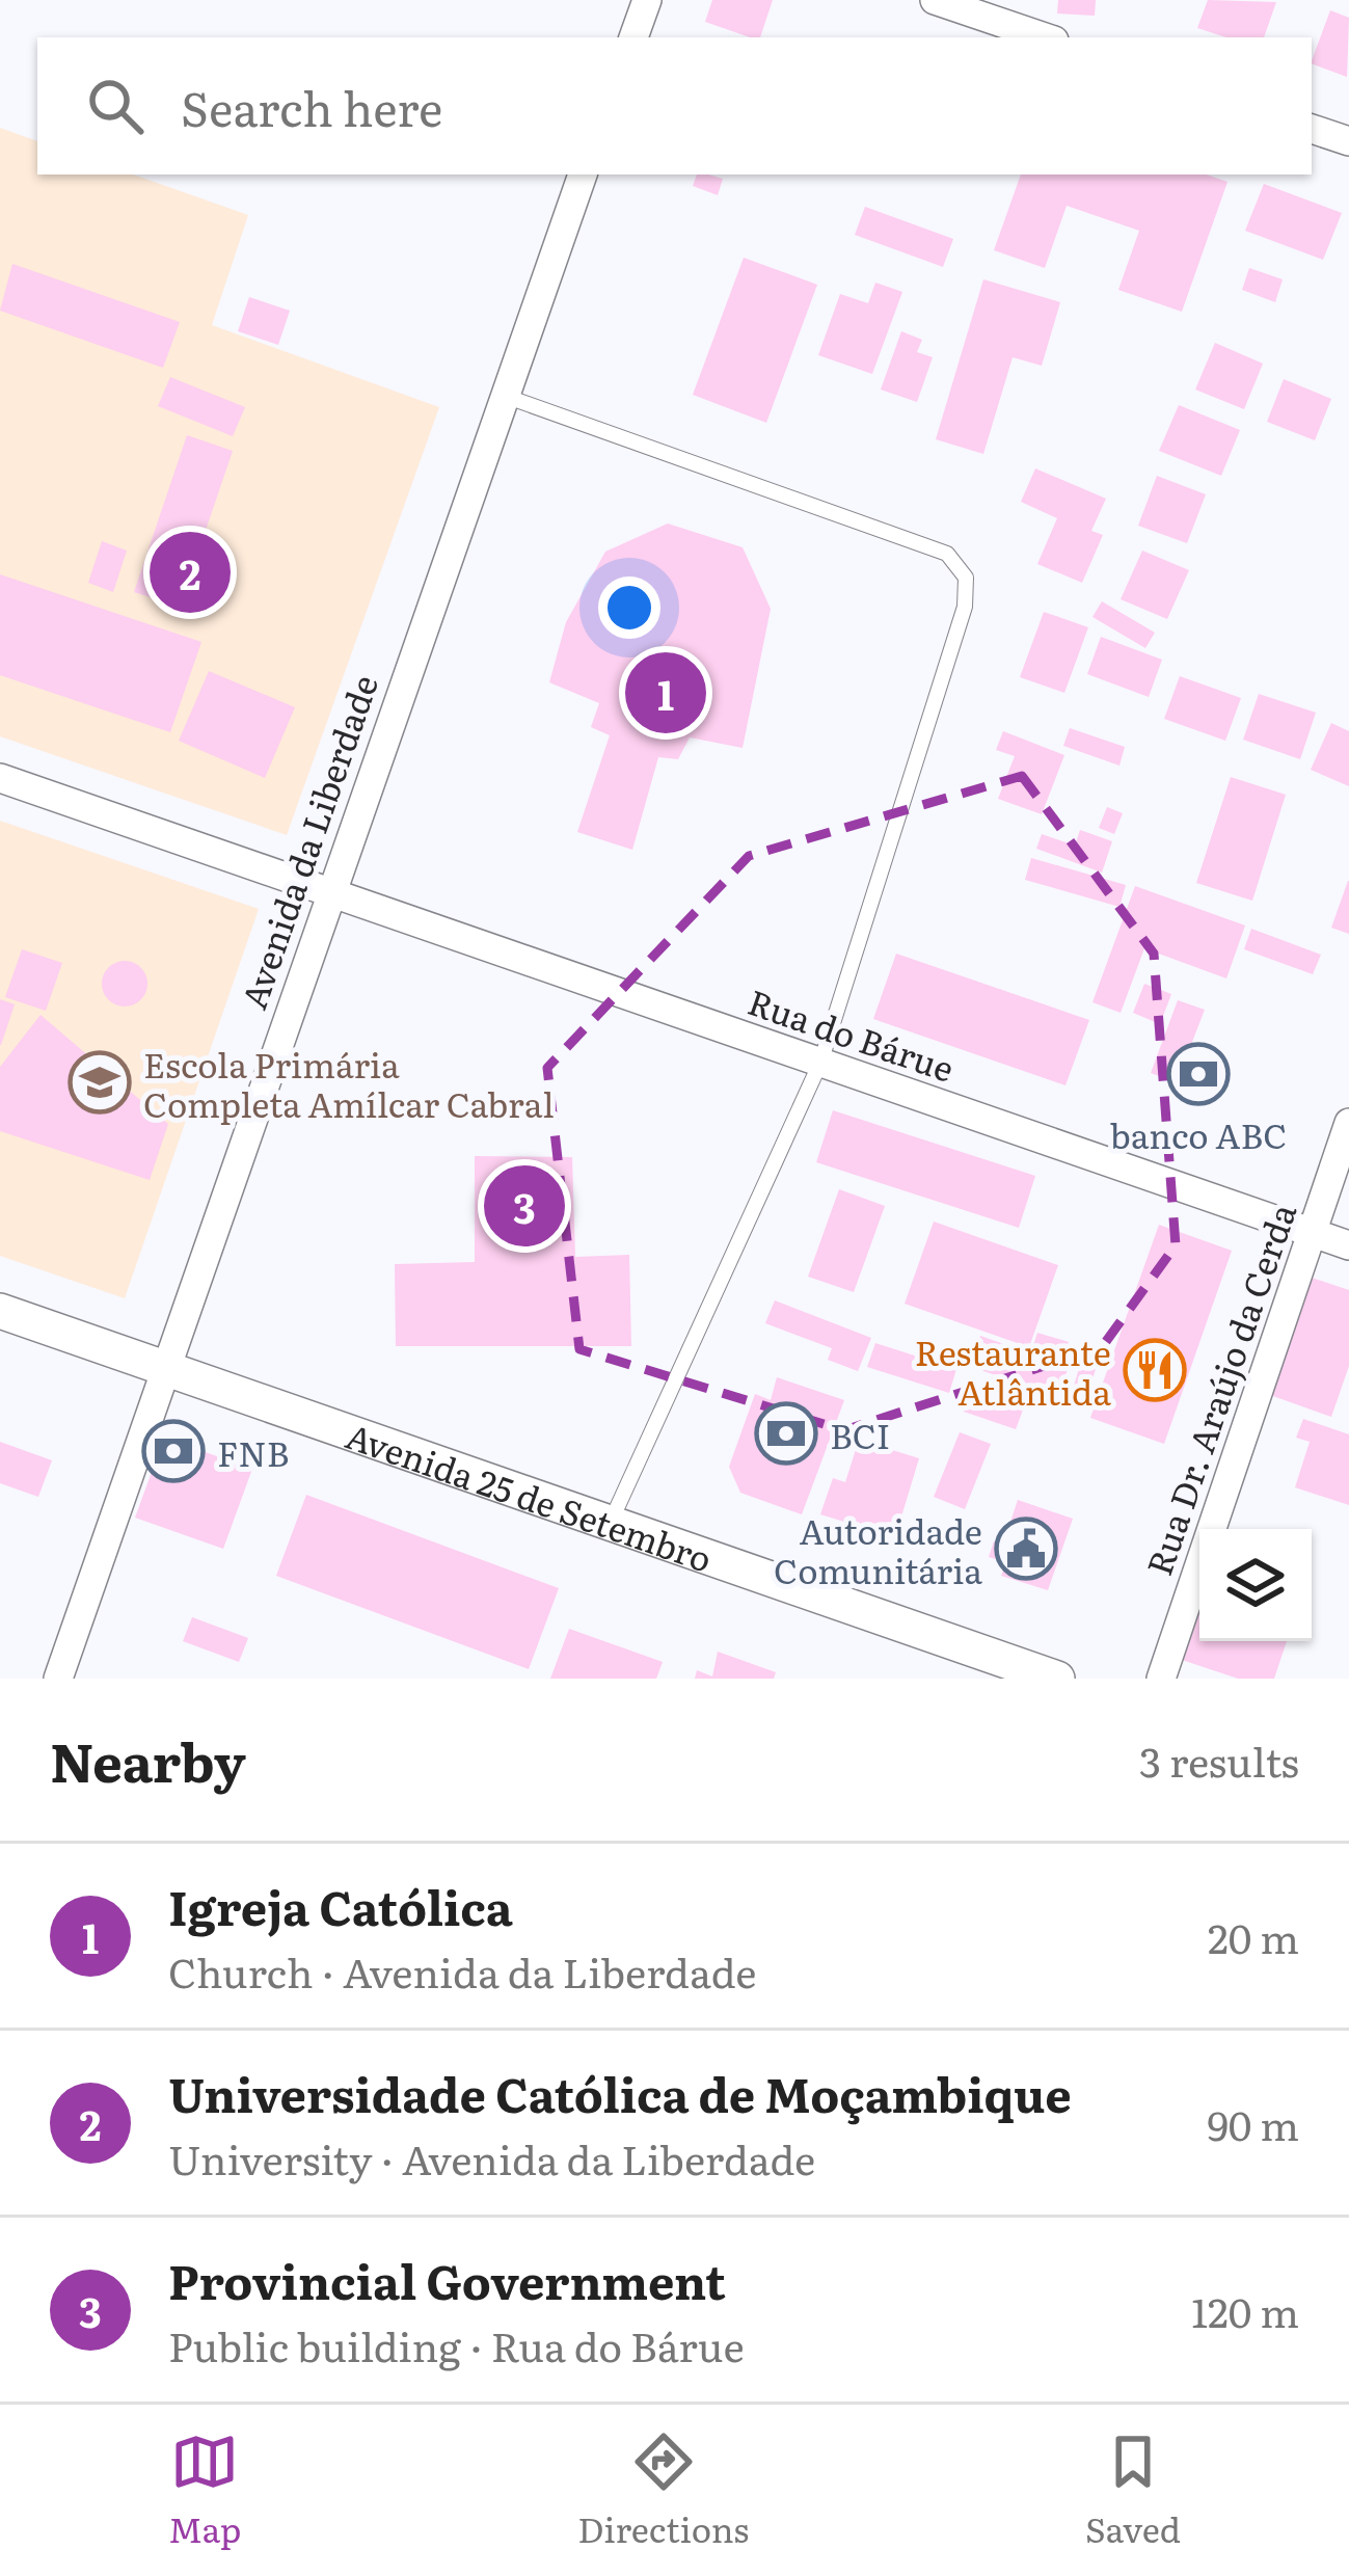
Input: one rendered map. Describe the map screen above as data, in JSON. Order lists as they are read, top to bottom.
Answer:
{
  "streets": {
    "street": [
      "Avenida da Liberdade",
      "Rua do Bárue",
      "Rua Dr. Araújo da Cerda",
      "Avenida 25 de Setembro"
    ]
  },
  "crossings": [
    ["Avenida da Liberdade", "Rua do Bárue"],
    ["Avenida da Liberdade", "Avenida 25 de Setembro"],
    ["Rua do Bárue", "Rua Dr. Araújo da Cerda"]
  ],
  "places": {
    "bank": ["banco ABC", "BCI", "FNB"],
    "school or university": ["Escola Primária Completa Amílcar Cabral"],
    "restaurant": ["Restaurante Atlântida"],
    "public building": ["Autoridade Comunitária"]
  },
  "page": {
    "search": "Search here",
    "pins": ["2", "1", "3"],
    "heading": ["Nearby", "3 results"],
    "list": [
      {
        "mark": "1",
        "name": "Igreja Católica",
        "note": "Church · Avenida da Liberdade",
        "value": "20 m"
      },
      {
        "mark": "2",
        "name": "Universidade Católica de Moçambique",
        "note": "University · Avenida da Liberdade",
        "value": "90 m"
      },
      {
        "mark": "3",
        "name": "Provincial Government",
        "note": "Public building · Rua do Bárue",
        "value": "120 m"
      }
    ],
    "nav": ["Map", "Directions", "Saved"]
  }
}
